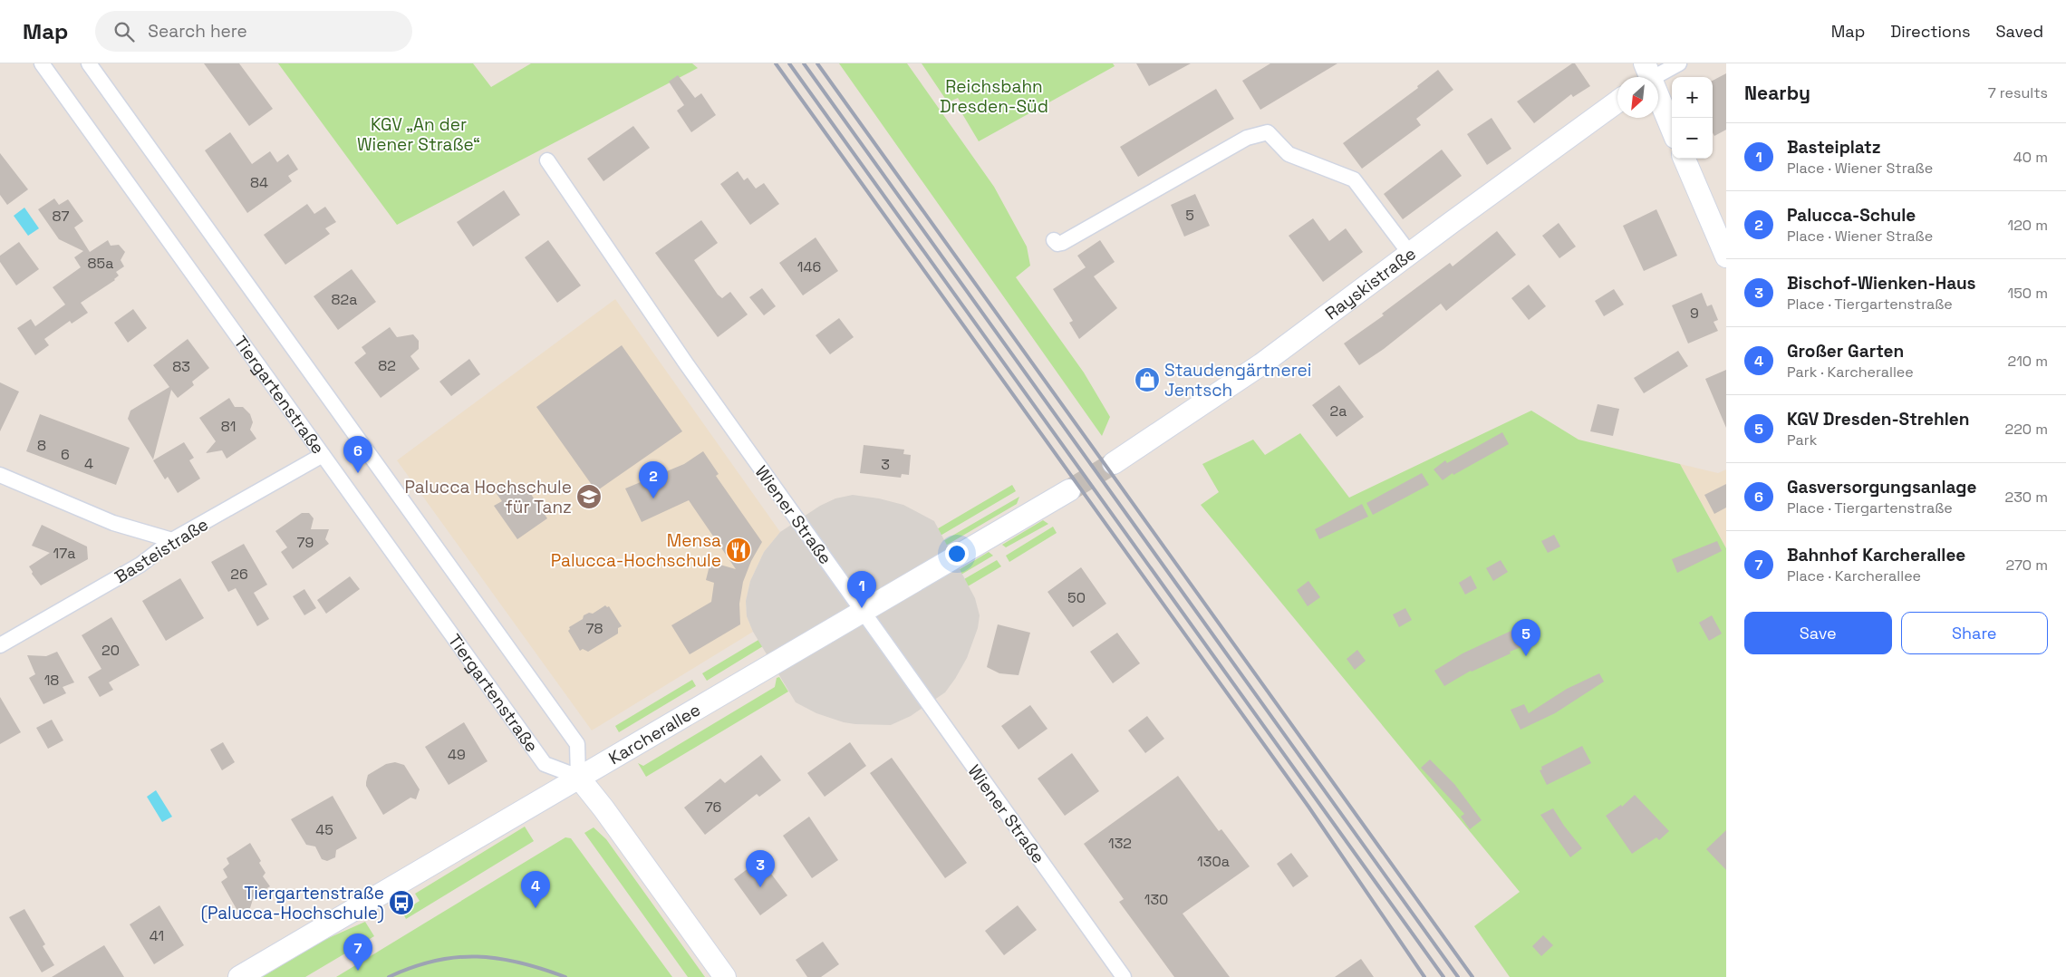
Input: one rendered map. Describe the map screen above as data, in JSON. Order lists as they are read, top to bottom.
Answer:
{
  "streets": {
    "street": [
      "Rayskistraße",
      "Tiergartenstraße",
      "Wiener Straße",
      "Basteistraße",
      "Karcherallee"
    ]
  },
  "crossings": [
    ["Tiergartenstraße", "Basteistraße"],
    ["Tiergartenstraße", "Karcherallee"],
    ["Wiener Straße", "Karcherallee"]
  ],
  "parks": ["Reichsbahn Dresden-Süd", "KGV „An der Wiener Straße“"],
  "places": {
    "shop": ["Staudengärtnerei Jentsch"],
    "school or university": ["Palucca Hochschule für Tanz"],
    "restaurant": ["Mensa Palucca-Hochschule"],
    "bus stop": ["Tiergartenstraße (Palucca-Hochschule)"]
  },
  "house_numbers": [
    "84",
    "5",
    "87",
    "85a",
    "146",
    "82a",
    "9",
    "82",
    "83",
    "2a",
    "81",
    "8",
    "6",
    "4",
    "3",
    "79",
    "17a",
    "26",
    "50",
    "78",
    "20",
    "18",
    "49",
    "76",
    "45",
    "132",
    "130a",
    "130",
    "41"
  ],
  "north": "bottom left",
  "page": {
    "header": "Map",
    "search": "Search here",
    "nav": ["Map", "Directions", "Saved"],
    "heading": ["Nearby", "7 results"],
    "map_buttons": ["+", "−"],
    "list": [
      {
        "mark": "1",
        "name": "Basteiplatz",
        "note": "Place · Wiener Straße",
        "value": "40 m"
      },
      {
        "mark": "2",
        "name": "Palucca-Schule",
        "note": "Place · Wiener Straße",
        "value": "120 m"
      },
      {
        "mark": "3",
        "name": "Bischof-Wienken-Haus",
        "note": "Place · Tiergartenstraße",
        "value": "150 m"
      },
      {
        "mark": "4",
        "name": "Großer Garten",
        "note": "Park · Karcherallee",
        "value": "210 m"
      },
      {
        "mark": "5",
        "name": "KGV Dresden-Strehlen",
        "note": "Park",
        "value": "220 m"
      },
      {
        "mark": "6",
        "name": "Gasversorgungsanlage",
        "note": "Place · Tiergartenstraße",
        "value": "230 m"
      },
      {
        "mark": "7",
        "name": "Bahnhof Karcherallee",
        "note": "Place · Karcherallee",
        "value": "270 m"
      }
    ],
    "pins": [
      "6",
      "2",
      "1",
      "5",
      "3",
      "4",
      "7"
    ],
    "buttons": ["Save", "Share"]
  }
}
